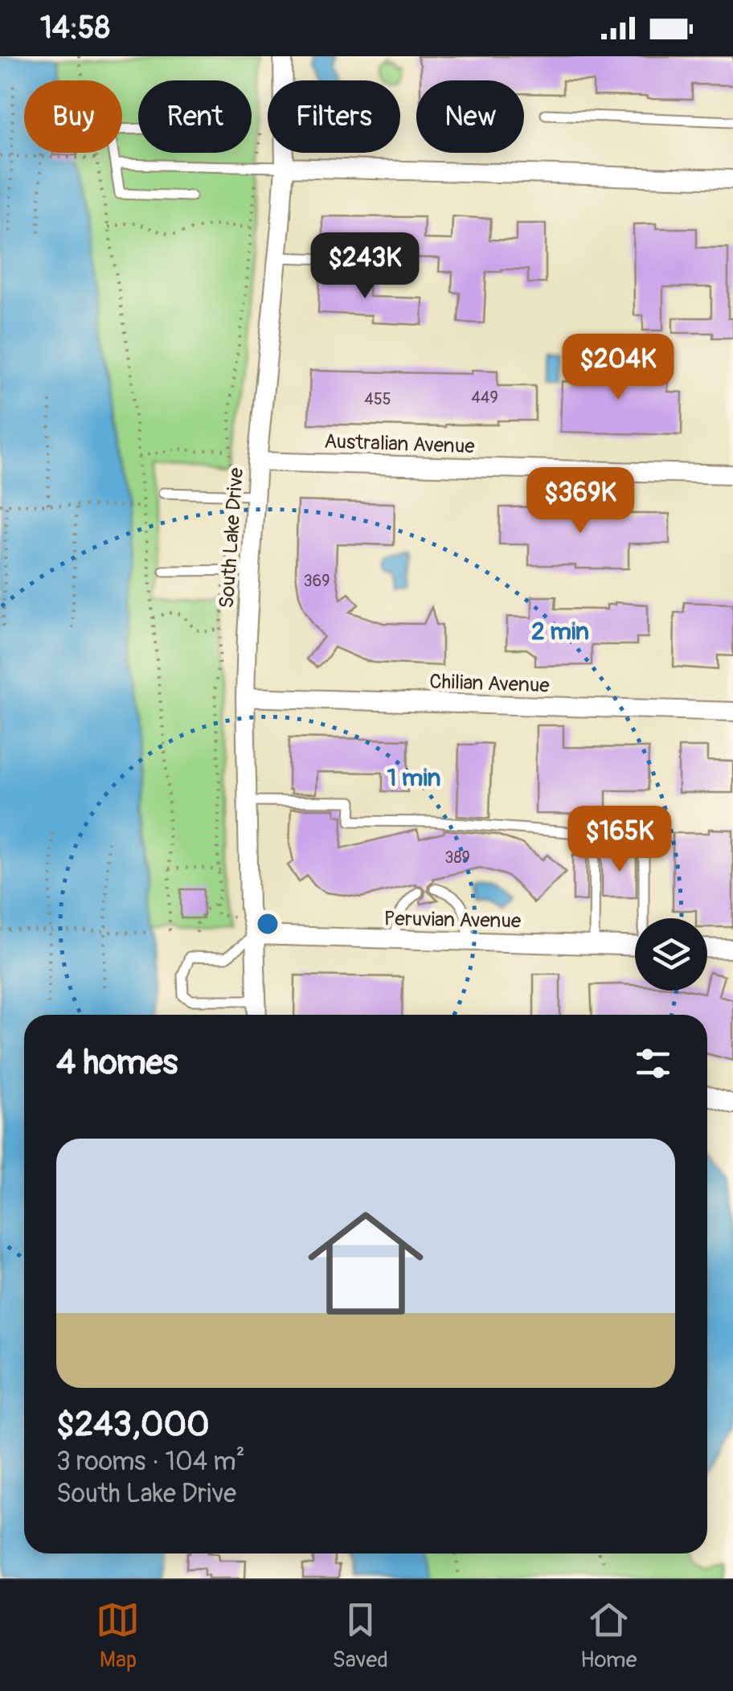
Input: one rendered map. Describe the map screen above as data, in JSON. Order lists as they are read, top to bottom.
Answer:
{
  "streets": {
    "street": [
      "Australian Avenue",
      "South Lake Drive",
      "Chilian Avenue",
      "Peruvian Avenue"
    ]
  },
  "crossings": [
    ["Australian Avenue", "South Lake Drive"],
    ["South Lake Drive", "Chilian Avenue"],
    ["South Lake Drive", "Peruvian Avenue"]
  ],
  "house_numbers": [
    "449",
    "455",
    "369",
    "389"
  ],
  "page": {
    "status": "14:58",
    "chip": [
      "Buy",
      "Rent",
      "Filters",
      "New"
    ],
    "price": [
      "$243K",
      "$204K",
      "$369K",
      "$165K"
    ],
    "heading": "4 homes",
    "list": [
      {
        "name": "$243,000",
        "note": "3 rooms · 104 m² · South Lake Drive"
      }
    ],
    "tabs": ["Map", "Saved", "Home"]
  },
  "rings": ["2 min", "1 min"]
}
